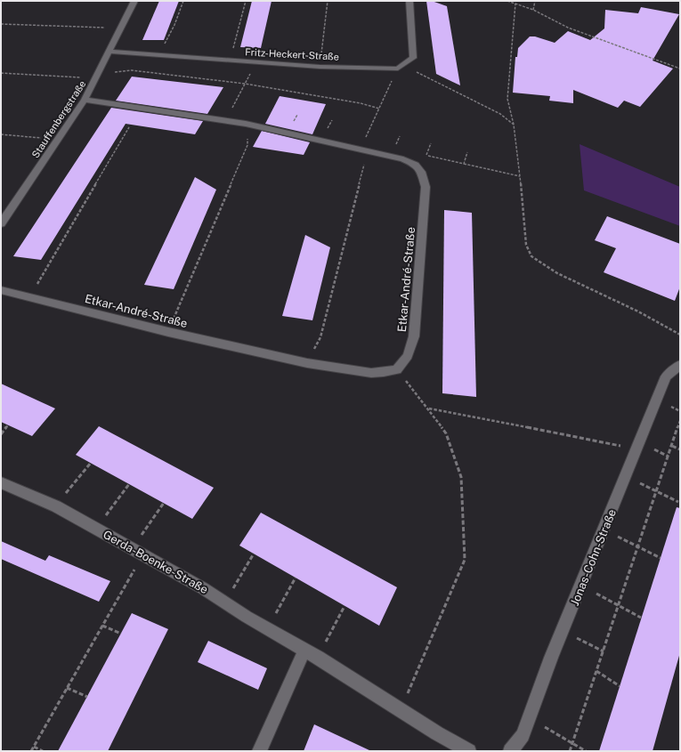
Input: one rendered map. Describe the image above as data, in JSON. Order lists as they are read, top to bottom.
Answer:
{
  "streets": {
    "street": [
      "Fritz-Heckert-Straße",
      "Stauffenbergstraße",
      "Etkar-André-Straße",
      "Jonas-Cohn-Straße",
      "Gerda-Boenke-Straße"
    ]
  },
  "crossings": [
    ["Fritz-Heckert-Straße", "Stauffenbergstraße"],
    ["Stauffenbergstraße", "Etkar-André-Straße"]
  ]
}
